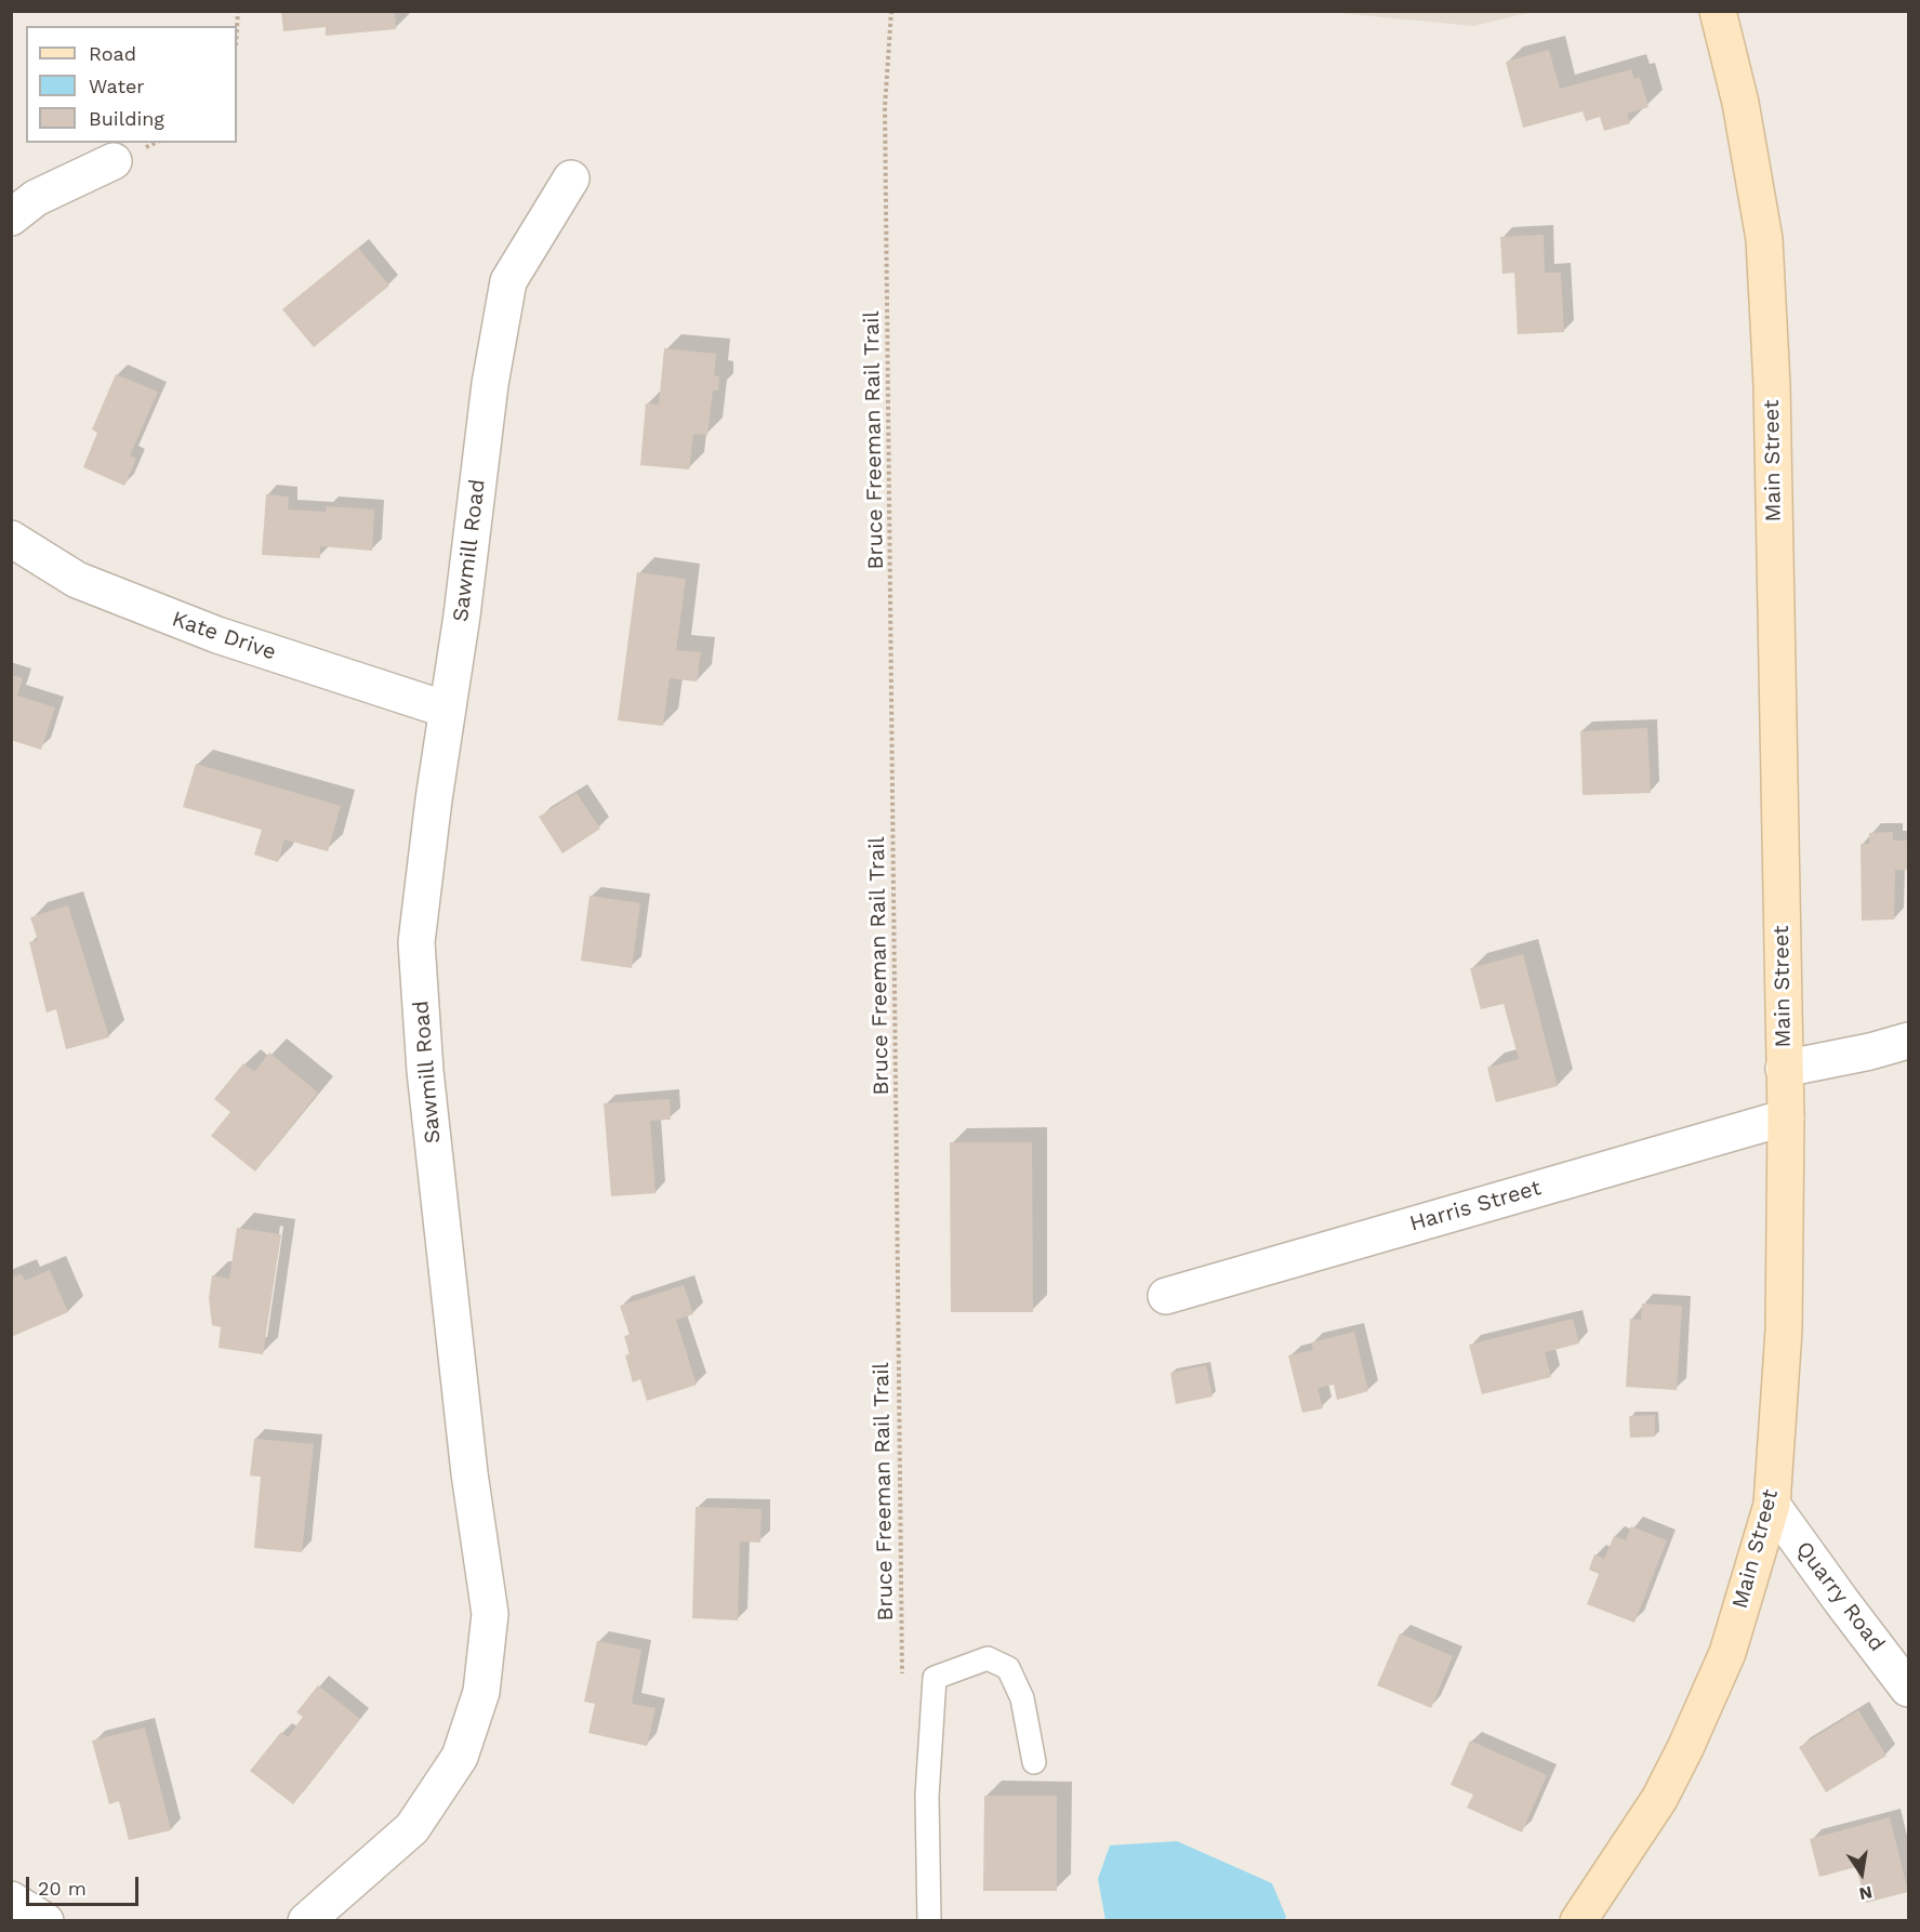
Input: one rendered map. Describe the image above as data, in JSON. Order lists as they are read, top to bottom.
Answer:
{
  "streets": {
    "main road": ["Main Street"],
    "street": [
      "Sawmill Road",
      "Kate Drive",
      "Harris Street",
      "Quarry Road"
    ],
    "path": ["Bruce Freeman Rail Trail"]
  },
  "crossings": [
    ["Main Street", "Harris Street"],
    ["Main Street", "Quarry Road"],
    ["Sawmill Road", "Kate Drive"]
  ],
  "legend": ["Road", "Water", "Building"],
  "scale_bar": "20 m",
  "north": "bottom"
}
